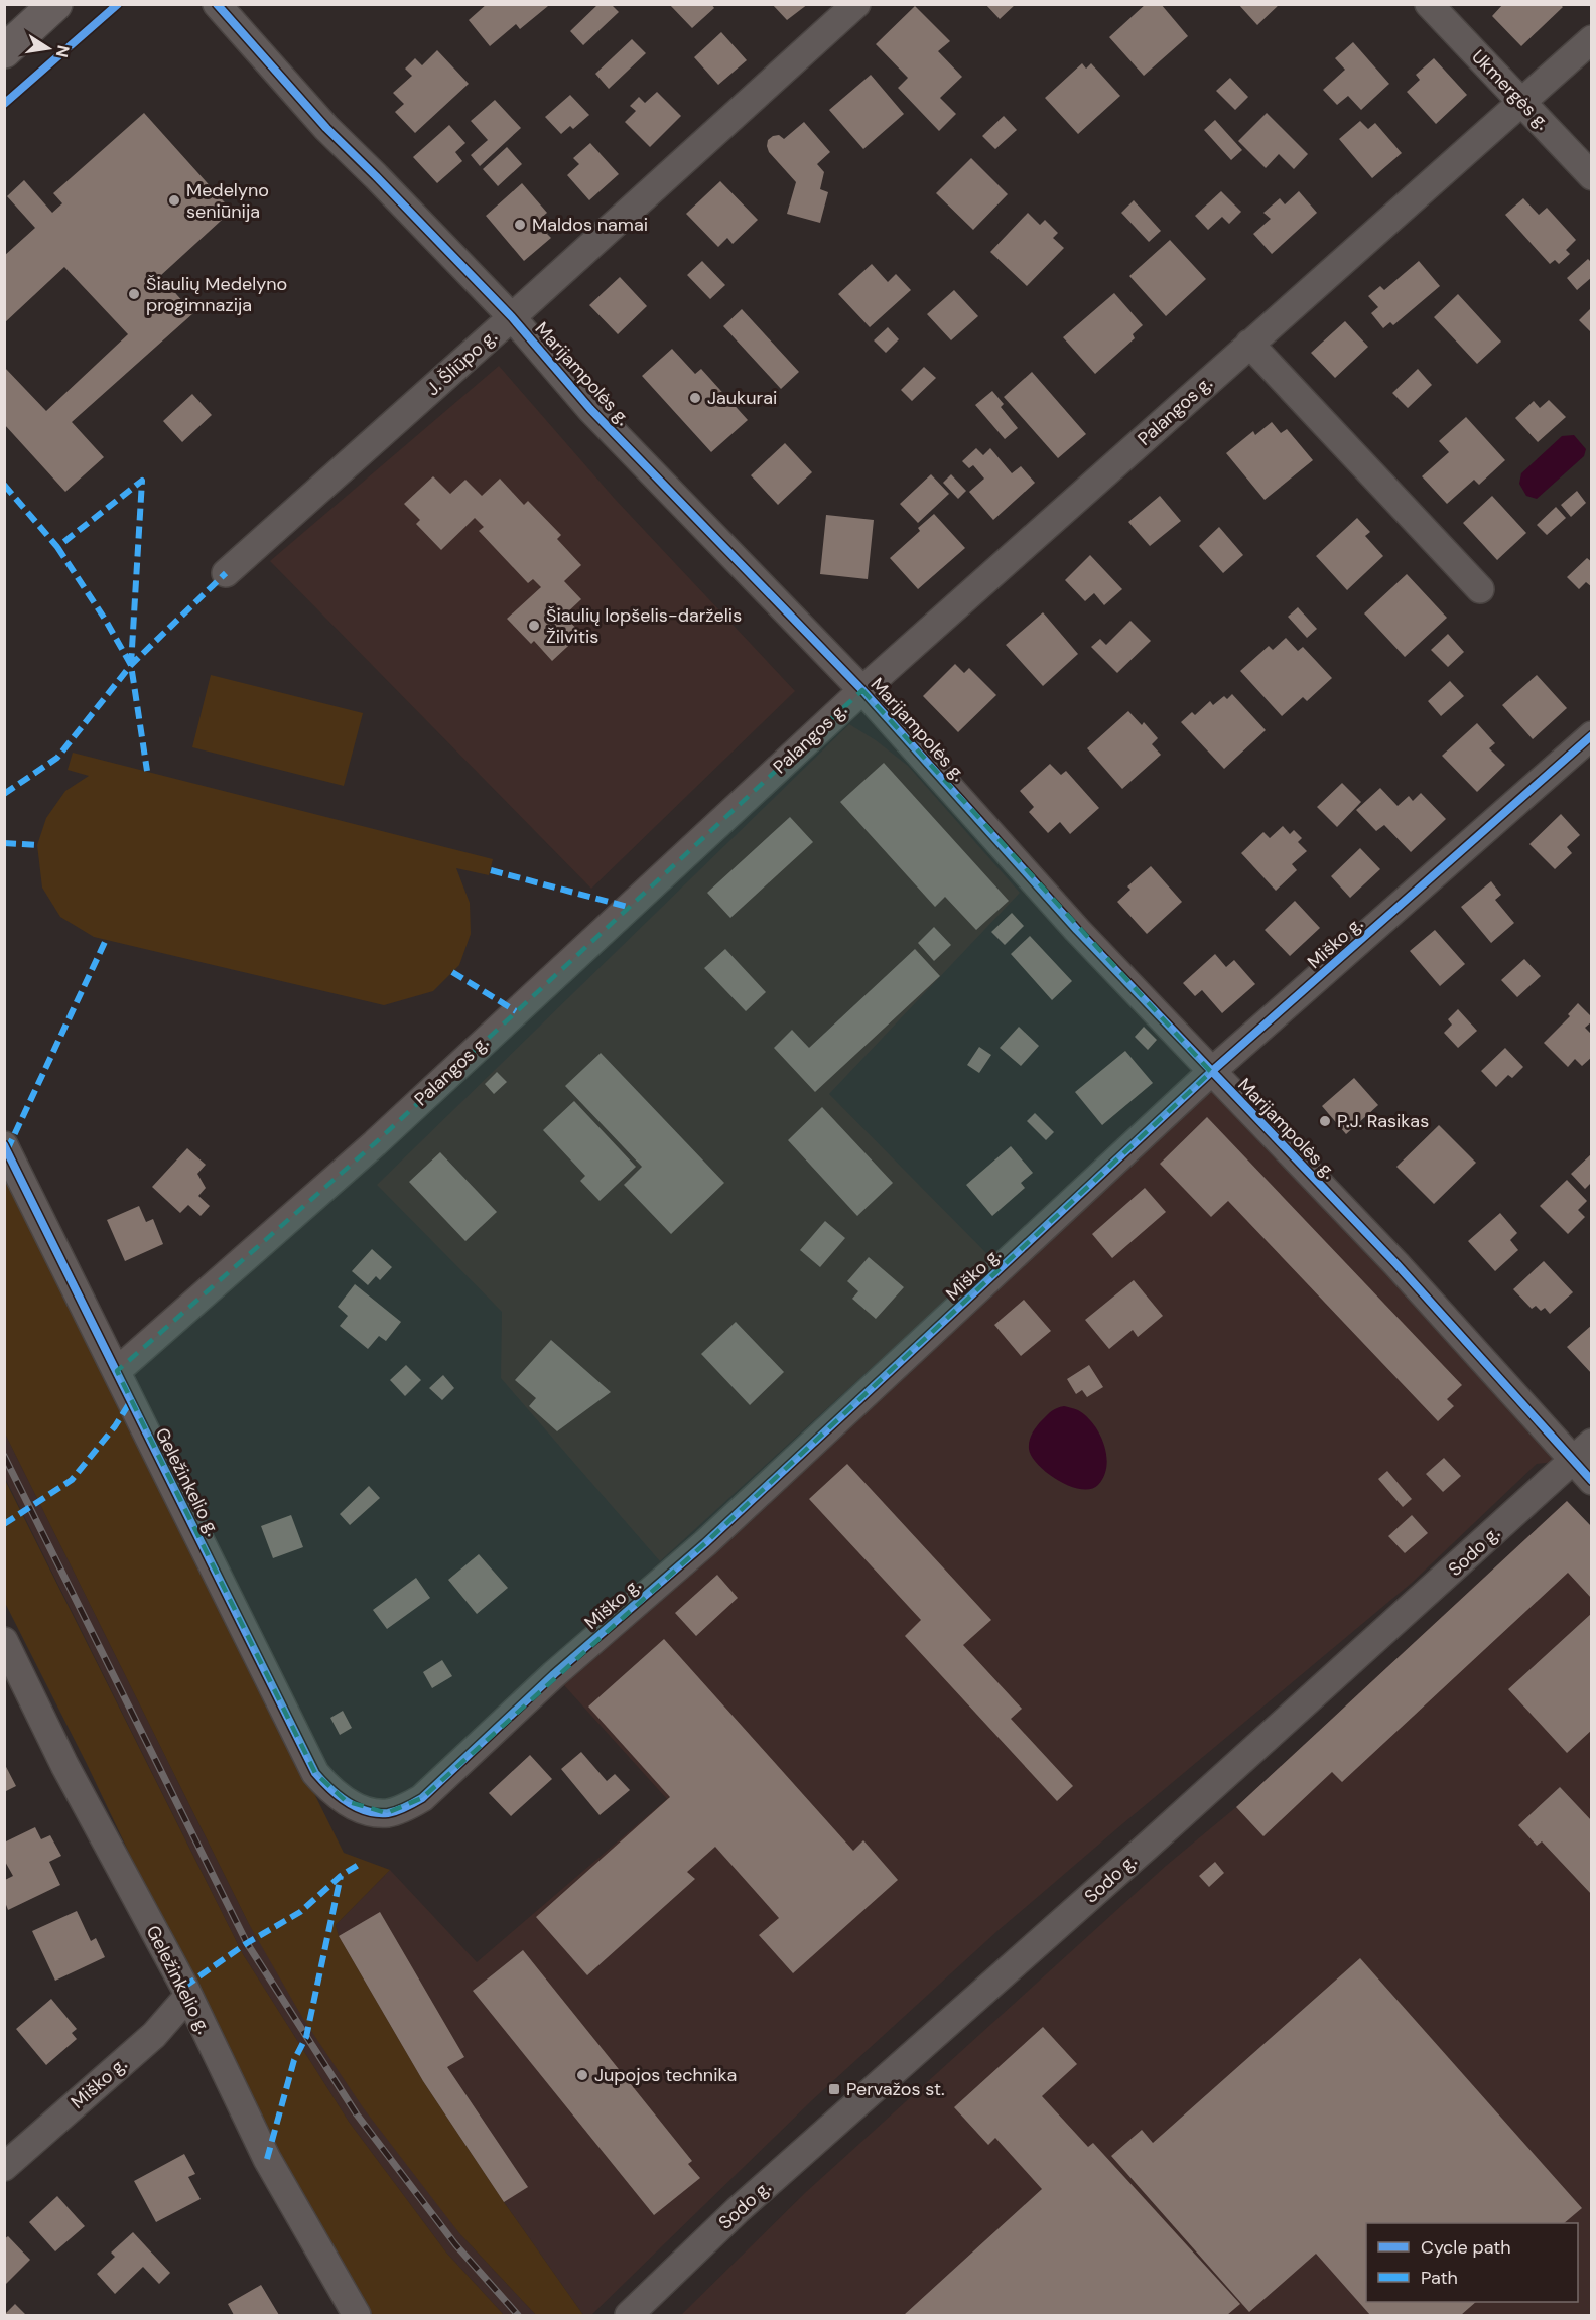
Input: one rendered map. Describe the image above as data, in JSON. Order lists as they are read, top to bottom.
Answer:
{
  "streets": {
    "street": [
      "Ukmergės g.",
      "J. Šliūpo g.",
      "Marijampolės g.",
      "Palangos g.",
      "Miško g.",
      "Geležinkelio g.",
      "Sodo g."
    ]
  },
  "crossings": [
    ["Ukmergės g.", "Palangos g."],
    ["J. Šliūpo g.", "Marijampolės g."],
    ["Marijampolės g.", "Palangos g."],
    ["Marijampolės g.", "Miško g."],
    ["Marijampolės g.", "Sodo g."],
    ["Palangos g.", "Geležinkelio g."],
    ["Miško g.", "Geležinkelio g."]
  ],
  "places": {
    "other": [
      "Medelyno seniūnija",
      "Maldos namai",
      "Šiaulių Medelyno progimnazija",
      "Jaukurai",
      "Šiaulių lopšelis-darželis Žilvitis",
      "P.J. Rasikas",
      "Jupojos technika"
    ],
    "transit": ["Pervažos st."]
  },
  "legend": ["Cycle path", "Path"],
  "north": "right"
}
